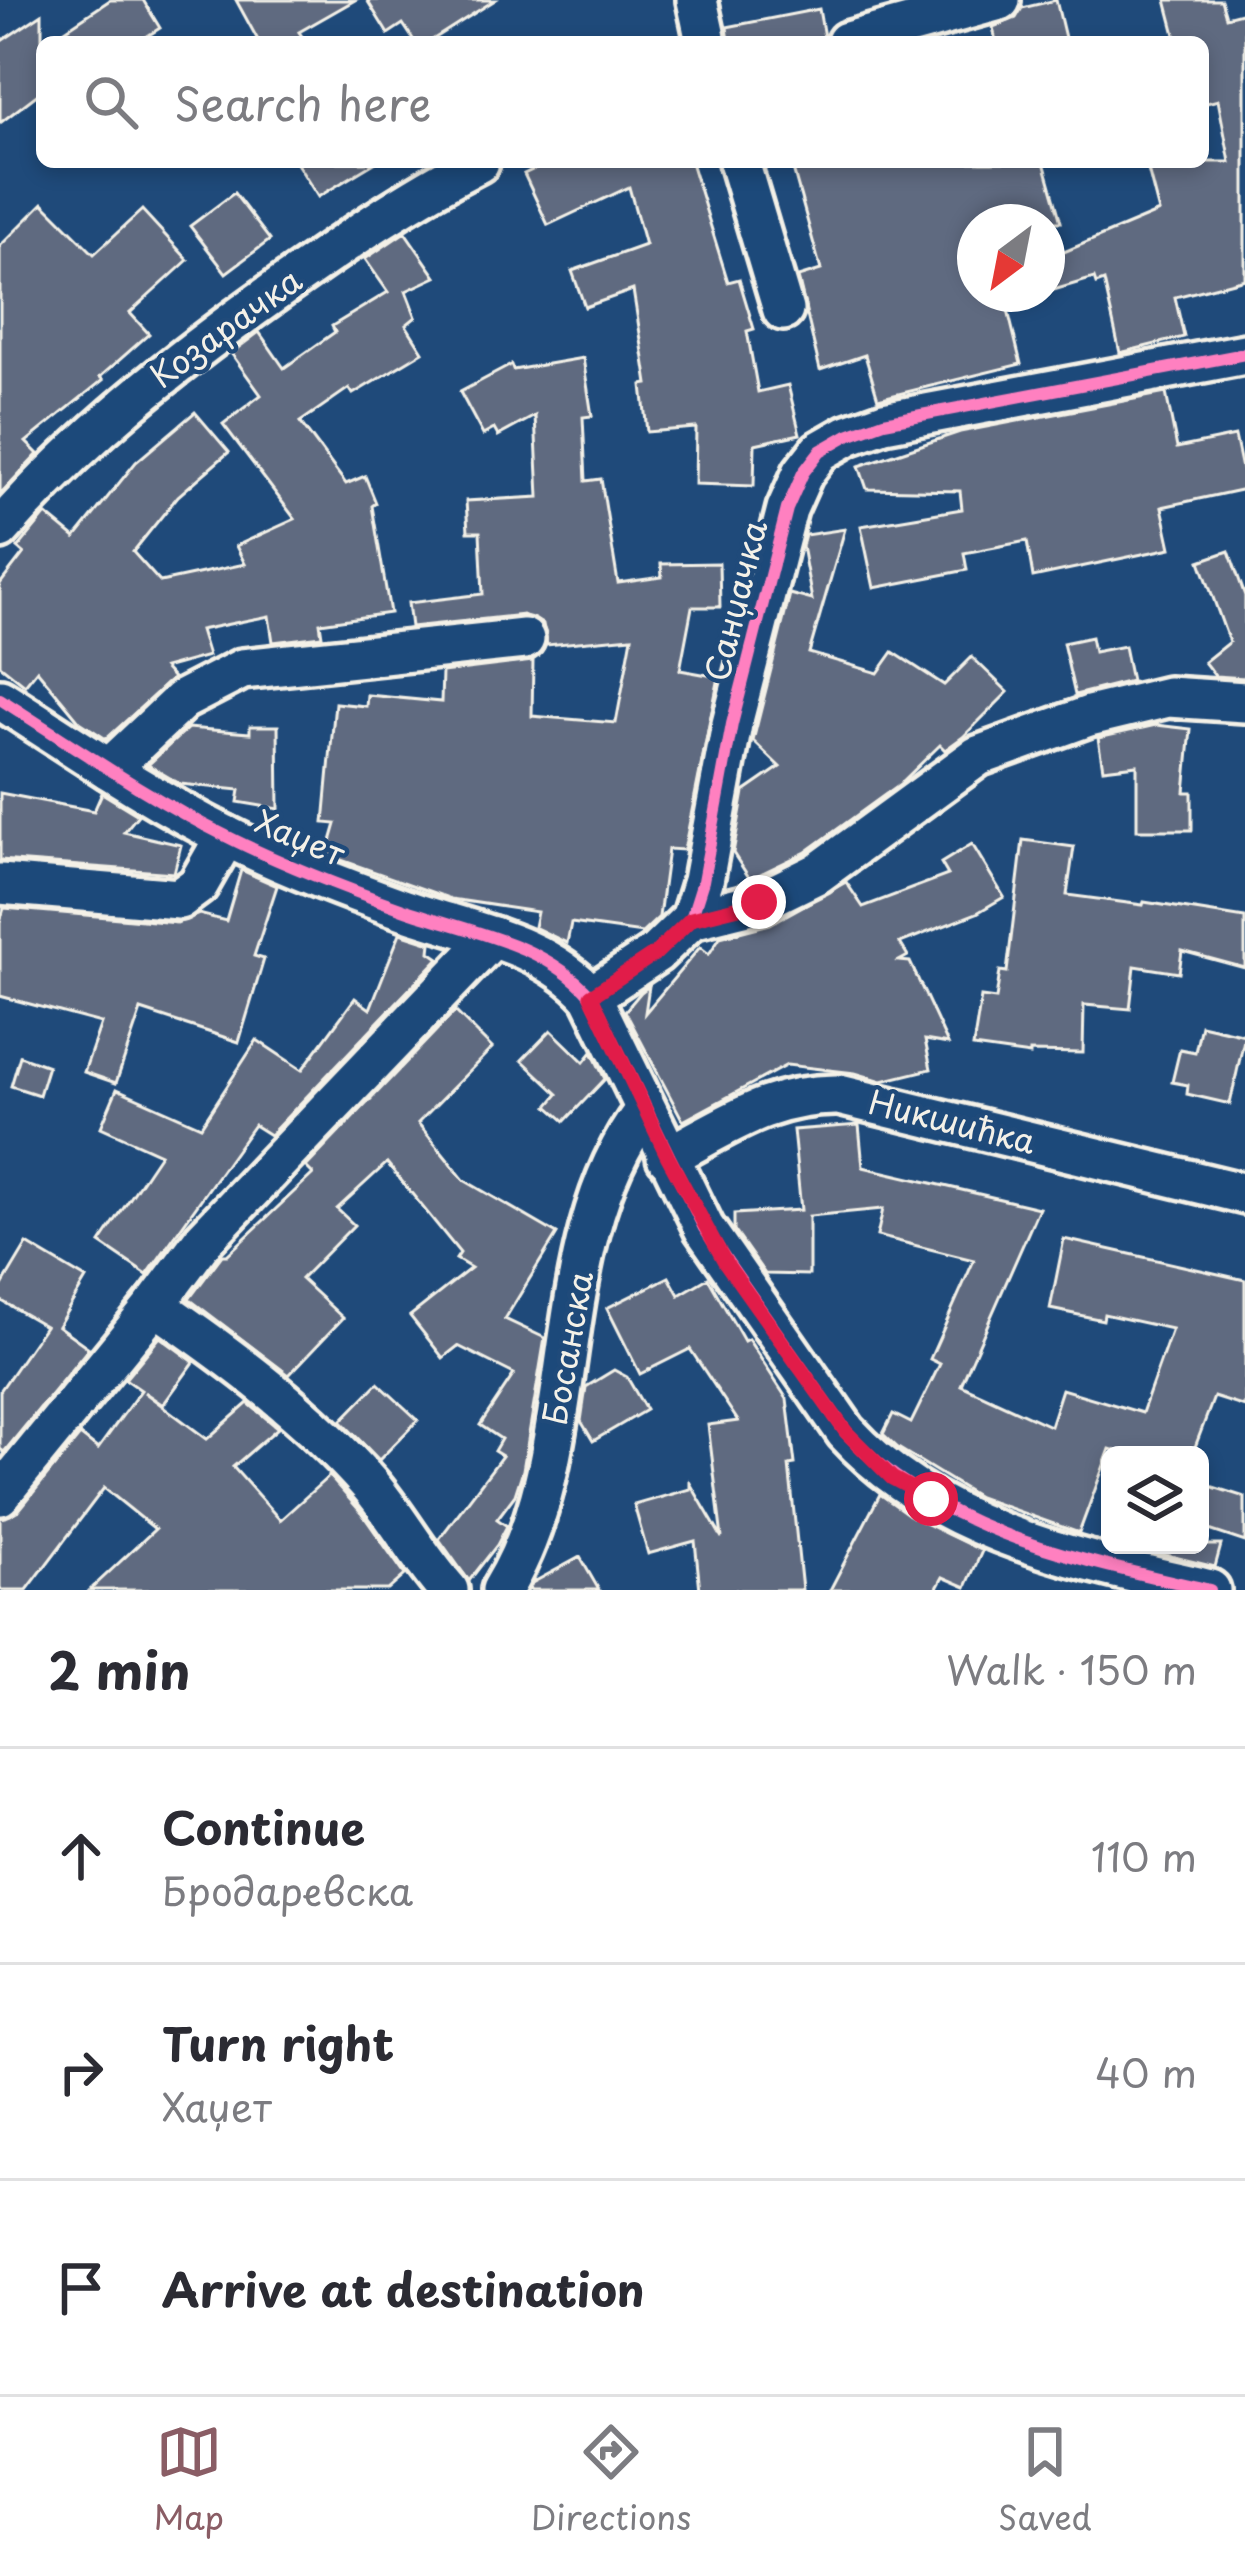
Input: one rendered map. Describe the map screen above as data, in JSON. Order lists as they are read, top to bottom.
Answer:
{
  "streets": {
    "street": [
      "Козарачка",
      "Санџачка",
      "Хаџет",
      "Никшићка",
      "Босанска"
    ]
  },
  "north": "bottom left",
  "page": {
    "search": "Search here",
    "heading": ["2 min", "Walk · 150 m"],
    "list": [
      ["Continue", "Бродаревска", "110 m"],
      ["Turn right", "Хаџет", "40 m"],
      "Arrive at destination"
    ],
    "nav": ["Map", "Directions", "Saved"]
  }
}
